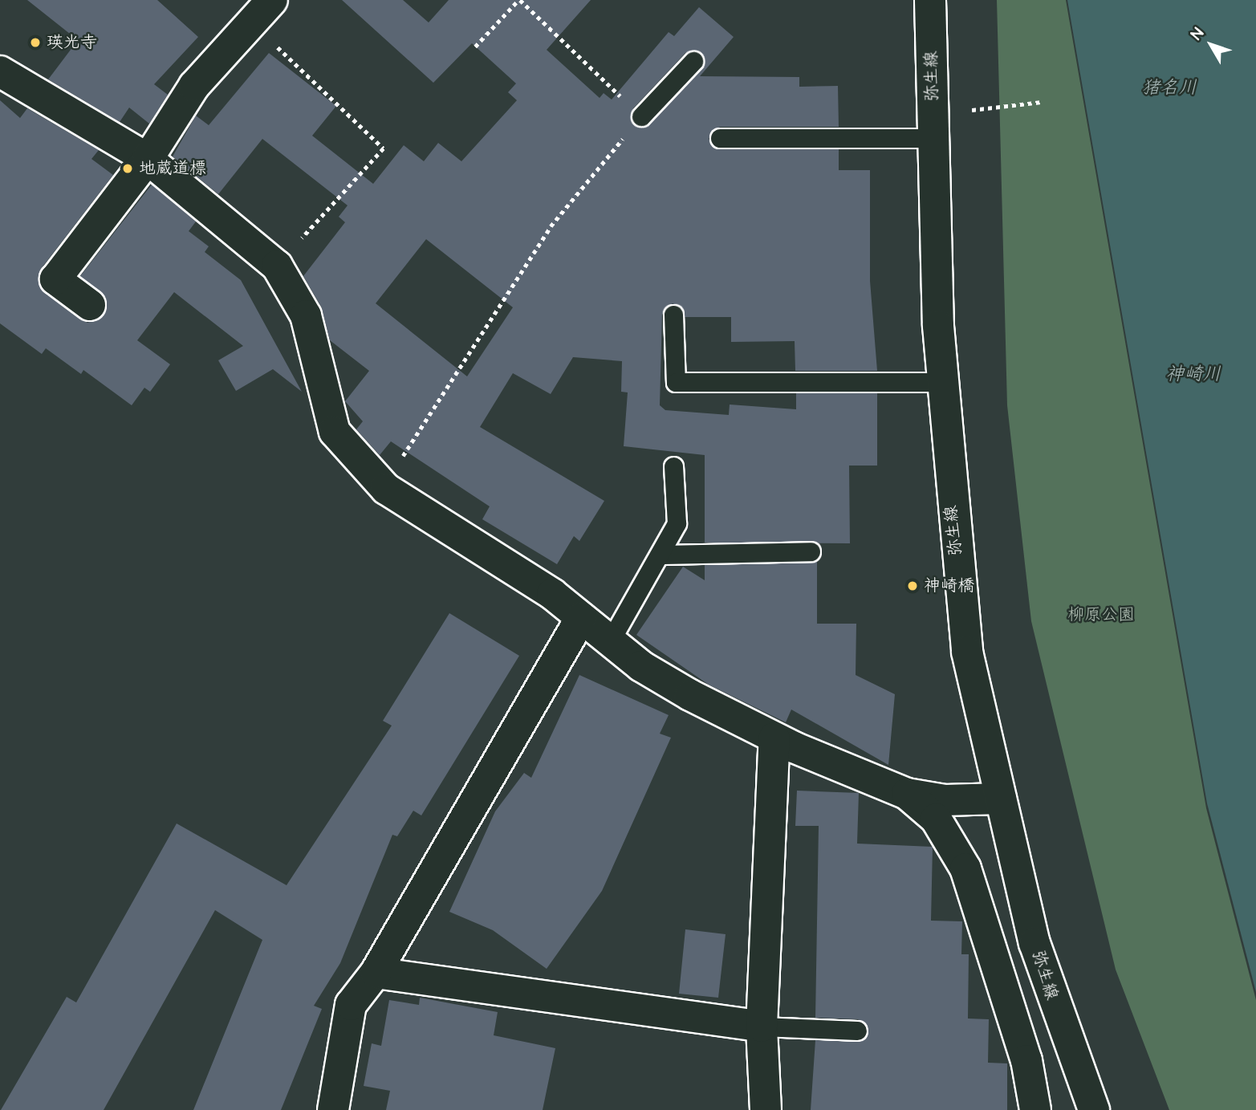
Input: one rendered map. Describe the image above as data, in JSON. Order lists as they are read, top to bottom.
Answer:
{
  "streets": {
    "street": ["弥生線"]
  },
  "water": ["猪名川", "神崎川"],
  "parks": ["柳原公園"],
  "places": ["瑛光寺", "地蔵道標", "神崎橋"],
  "north": "top left"
}
